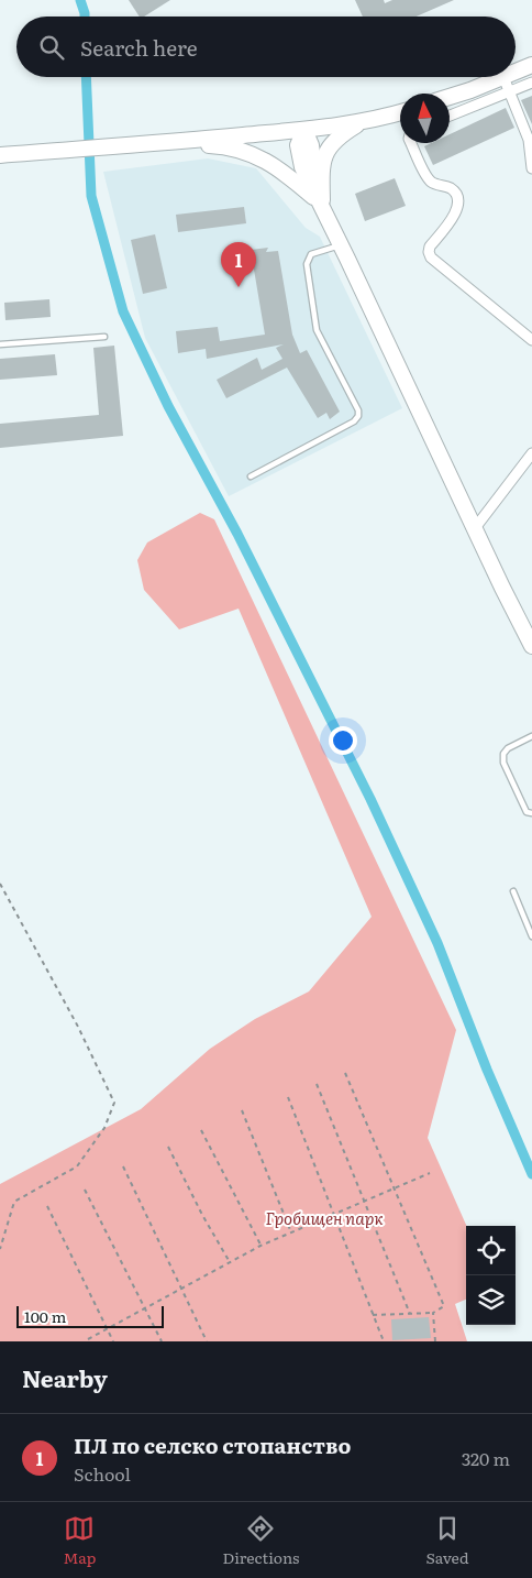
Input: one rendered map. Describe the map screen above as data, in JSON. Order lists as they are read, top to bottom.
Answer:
{
  "parks": ["Гробищен парк"],
  "scale_bar": "100 m",
  "north": "top",
  "page": {
    "search": "Search here",
    "pins": "1",
    "scale": "100 m",
    "heading": "Nearby",
    "list": [
      {
        "mark": "1",
        "name": "ПЛ по селско стопанство",
        "note": "School",
        "value": "320 m"
      }
    ],
    "nav": ["Map", "Directions", "Saved"]
  }
}
